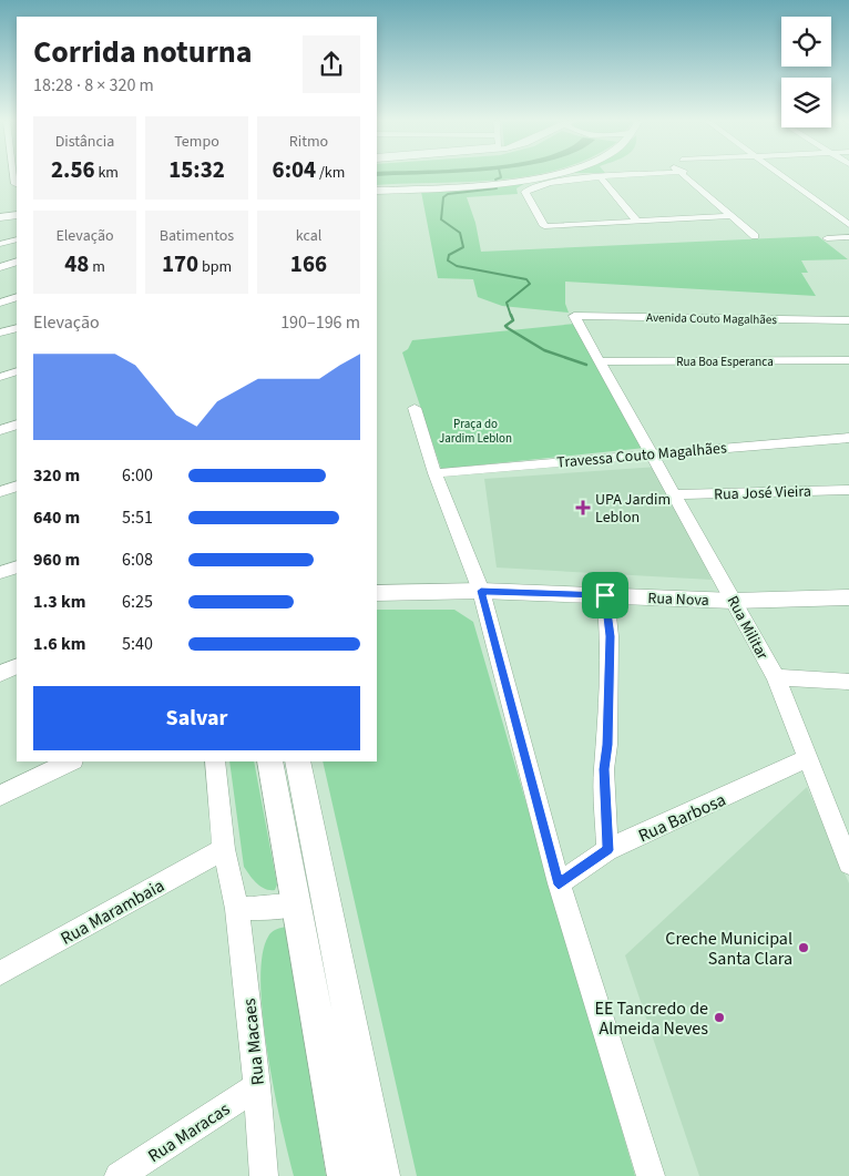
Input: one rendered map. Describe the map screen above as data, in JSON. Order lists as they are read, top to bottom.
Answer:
{
  "streets": {
    "main road": ["Rua Nova"],
    "street": [
      "Avenida Couto Magalhães",
      "Rua Boa Esperanca",
      "Travessa Couto Magalhães",
      "Rua José Vieira",
      "Rua Militar",
      "Rua Barbosa",
      "Rua Marambaia",
      "Rua Macaes",
      "Rua Maracas"
    ]
  },
  "crossings": [
    ["Avenida Couto Magalhães", "Rua Militar"],
    ["Rua Boa Esperanca", "Rua Militar"],
    ["Travessa Couto Magalhães", "Rua Militar"],
    ["Rua José Vieira", "Rua Militar"],
    ["Rua Nova", "Rua Militar"],
    ["Rua Militar", "Rua Barbosa"],
    ["Rua Marambaia", "Rua Macaes"],
    ["Rua Macaes", "Rua Maracas"]
  ],
  "parks": ["Praça do Jardim Leblon"],
  "places": {
    "health": ["UPA Jardim Leblon"],
    "other": ["Creche Municipal Santa Clara", "EE Tancredo de Almeida Neves"]
  },
  "page": {
    "heading": ["Corrida noturna", "18:28 · 8 × 320 m"],
    "stats": [
      ["Distância", "2.56 km"],
      ["Tempo", "15:32"],
      ["Ritmo", "6:04 /km"],
      ["Elevação", "48 m"],
      ["Batimentos", "170 bpm"],
      ["kcal", "166"]
    ],
    "chart": ["Elevação", "190–196 m"],
    "list": [
      {
        "name": "320 m",
        "note": "6:00"
      },
      {
        "name": "640 m",
        "note": "5:51"
      },
      {
        "name": "960 m",
        "note": "6:08"
      },
      {
        "name": "1.3 km",
        "note": "6:25"
      },
      {
        "name": "1.6 km",
        "note": "5:40"
      }
    ],
    "buttons": "Salvar"
  }
}
